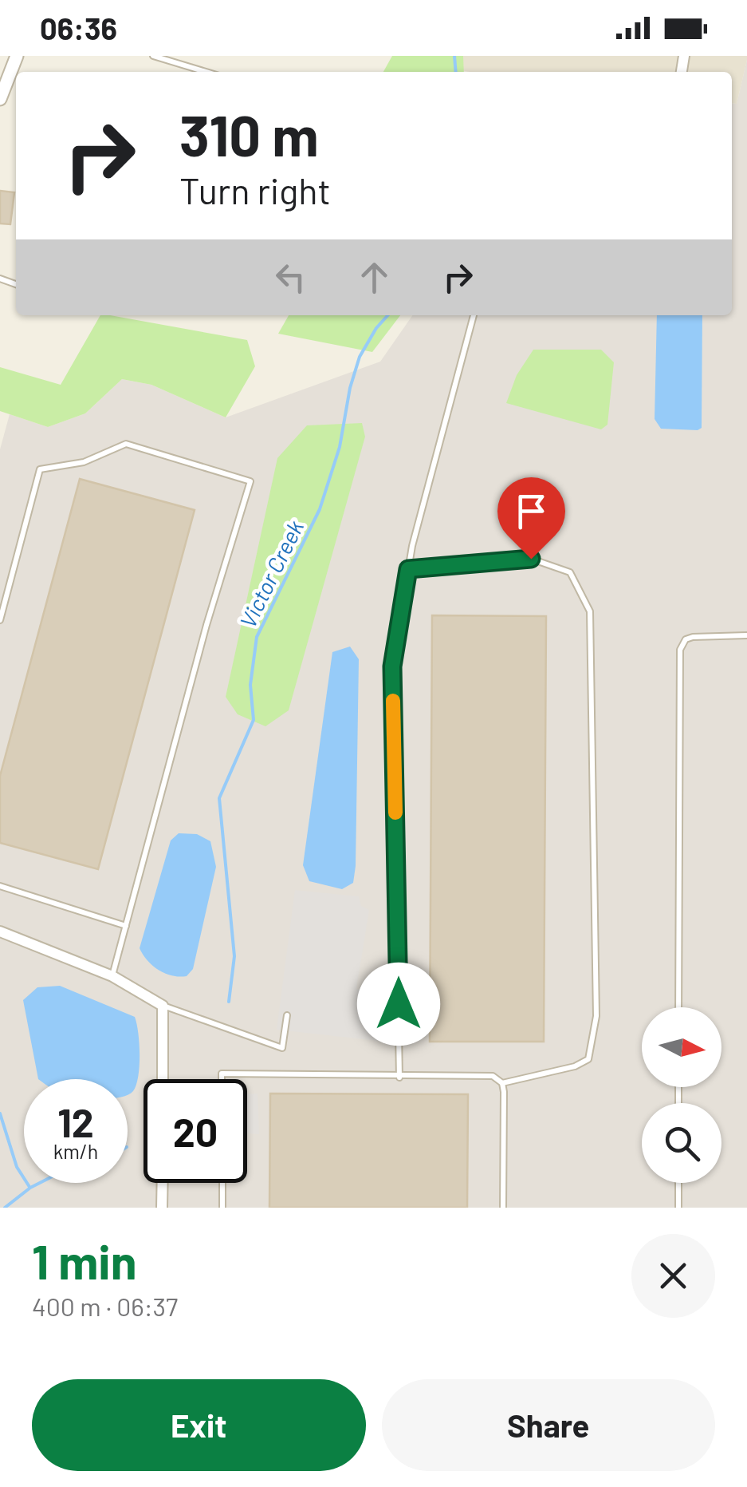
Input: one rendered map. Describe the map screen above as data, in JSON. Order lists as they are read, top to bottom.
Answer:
{
  "water": ["Victor Creek"],
  "north": "right",
  "page": {
    "status": "06:36",
    "turn": ["310 m", "Turn right"],
    "speed": "12 km/h",
    "limit": "20",
    "heading": ["1 min", "400 m · 06:37"],
    "buttons": ["Exit", "Share"]
  }
}
